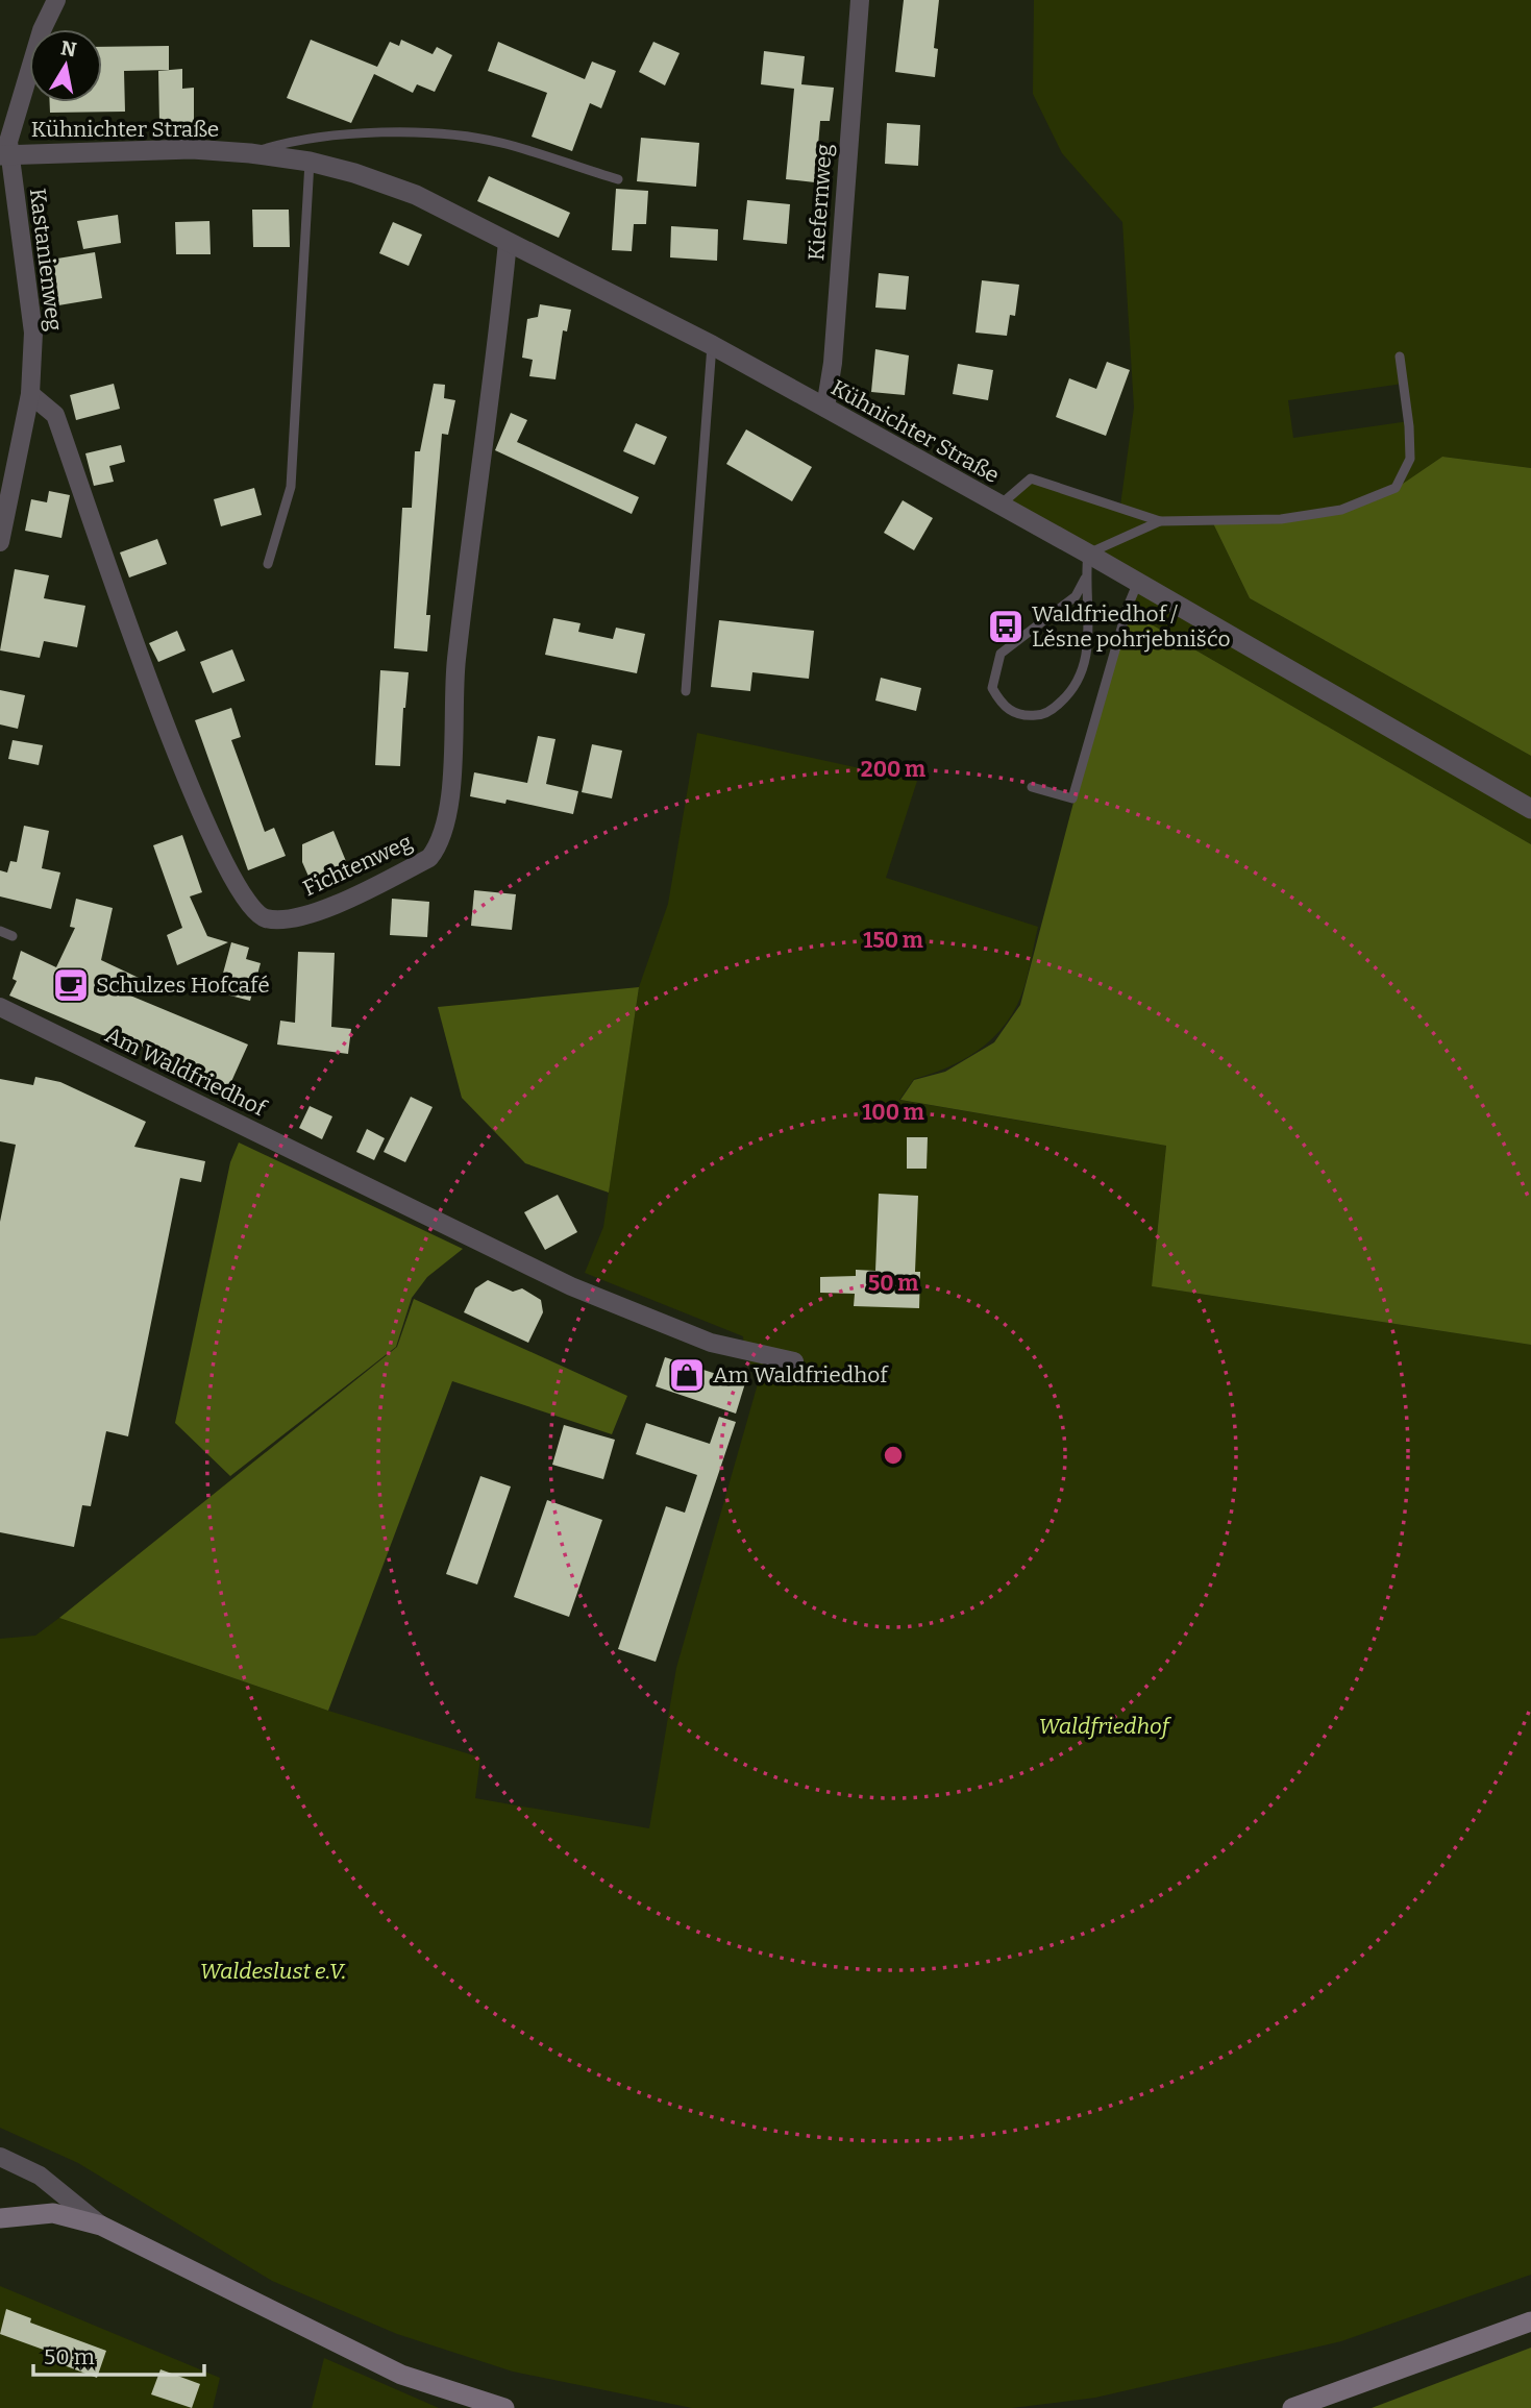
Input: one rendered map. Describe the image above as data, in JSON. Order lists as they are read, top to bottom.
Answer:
{
  "streets": {
    "street": [
      "Kühnichter Straße",
      "Kiefernweg",
      "Kastanienweg",
      "Fichtenweg",
      "Am Waldfriedhof"
    ]
  },
  "crossings": [
    ["Kühnichter Straße", "Kiefernweg"],
    ["Kühnichter Straße", "Kastanienweg"],
    ["Kühnichter Straße", "Fichtenweg"],
    ["Kastanienweg", "Fichtenweg"]
  ],
  "parks": ["Waldfriedhof", "Waldeslust e.V."],
  "places": {
    "bus stop": ["Waldfriedhof / Lěsne pohrjebnišćo"],
    "cafe": ["Schulzes Hofcafé"],
    "shop": ["Am Waldfriedhof"]
  },
  "scale_bar": "50 m",
  "north": "top",
  "rings": [
    "200 m",
    "150 m",
    "100 m",
    "50 m"
  ]
}
